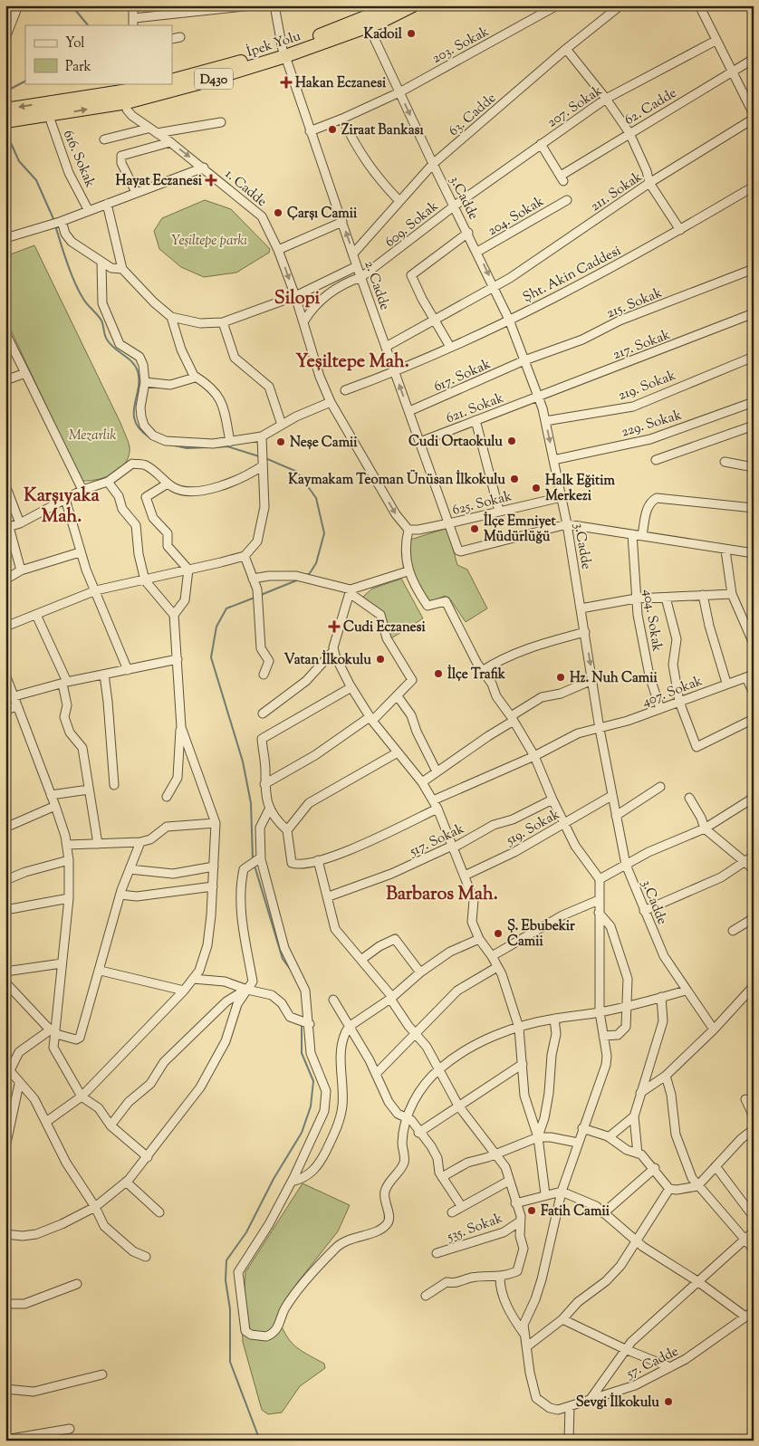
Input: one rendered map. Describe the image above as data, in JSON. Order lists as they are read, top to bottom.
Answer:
{
  "streets": {
    "highway": ["İpek Yolu", "D430"],
    "street": [
      "203. Sokak",
      "207. Sokak",
      "62. Cadde",
      "63. Cadde",
      "616. Sokak",
      "1. Cadde",
      "211. Sokak",
      "3.Cadde",
      "204. Sokak",
      "609. Sokak",
      "Şht. Akin Caddesi",
      "2. Cadde",
      "215. Sokak",
      "217. Sokak",
      "617. Sokak",
      "219. Sokak",
      "621. Sokak",
      "229. Sokak",
      "625. Sokak",
      "404. Sokak",
      "407. Sokak",
      "519. Sokak",
      "517. Sokak",
      "535. Sokak",
      "57. Cadde"
    ]
  },
  "crossings": [
    ["İpek Yolu", "D430"],
    ["İpek Yolu", "616. Sokak"],
    ["İpek Yolu", "1. Cadde"],
    ["İpek Yolu", "3.Cadde"],
    ["İpek Yolu", "2. Cadde"],
    ["203. Sokak", "3.Cadde"],
    ["203. Sokak", "2. Cadde"],
    ["D430", "1. Cadde"],
    ["D430", "2. Cadde"],
    ["207. Sokak", "62. Cadde"],
    ["207. Sokak", "3.Cadde"],
    ["207. Sokak", "609. Sokak"],
    ["63. Cadde", "3.Cadde"],
    ["63. Cadde", "2. Cadde"],
    ["1. Cadde", "609. Sokak"],
    ["1. Cadde", "625. Sokak"],
    ["211. Sokak", "3.Cadde"],
    ["211. Sokak", "2. Cadde"],
    ["3.Cadde", "204. Sokak"],
    ["3.Cadde", "609. Sokak"],
    ["3.Cadde", "Şht. Akin Caddesi"],
    ["3.Cadde", "2. Cadde"],
    ["3.Cadde", "215. Sokak"],
    ["3.Cadde", "217. Sokak"],
    ["3.Cadde", "617. Sokak"],
    ["3.Cadde", "219. Sokak"],
    ["3.Cadde", "621. Sokak"],
    ["3.Cadde", "229. Sokak"],
    ["3.Cadde", "625. Sokak"],
    ["3.Cadde", "407. Sokak"],
    ["3.Cadde", "519. Sokak"],
    ["609. Sokak", "2. Cadde"],
    ["Şht. Akin Caddesi", "2. Cadde"],
    ["2. Cadde", "617. Sokak"],
    ["2. Cadde", "621. Sokak"],
    ["2. Cadde", "625. Sokak"],
    ["215. Sokak", "617. Sokak"],
    ["217. Sokak", "621. Sokak"],
    ["404. Sokak", "407. Sokak"]
  ],
  "one_way": ["1. Cadde"],
  "districts": [
    "Silopi",
    "Yeşiltepe Mah.",
    "Karşıyaka Mah.",
    "Barbaros Mah."
  ],
  "parks": ["Yeşiltepe parkı", "Mezarlık"],
  "places": {
    "other": [
      "Kadoil",
      "Ziraat Bankası",
      "Çarşı Camii",
      "Cudi Ortaokulu",
      "Neşe Camii",
      "Kaymakam Teoman Ünüsan İlkokulu",
      "Halk Eğitim Merkezi",
      "İlçe Emniyet Müdürlüğü",
      "Vatan İlkokulu",
      "İlçe Trafik",
      "Hz. Nuh Camii",
      "Ş. Ebubekir Camii",
      "Fatih Camii",
      "Sevgi İlkokulu"
    ],
    "health": ["Hakan Eczanesi", "Hayat Eczanesi", "Cudi Eczanesi"]
  },
  "legend": ["Yol", "Park"]
}
